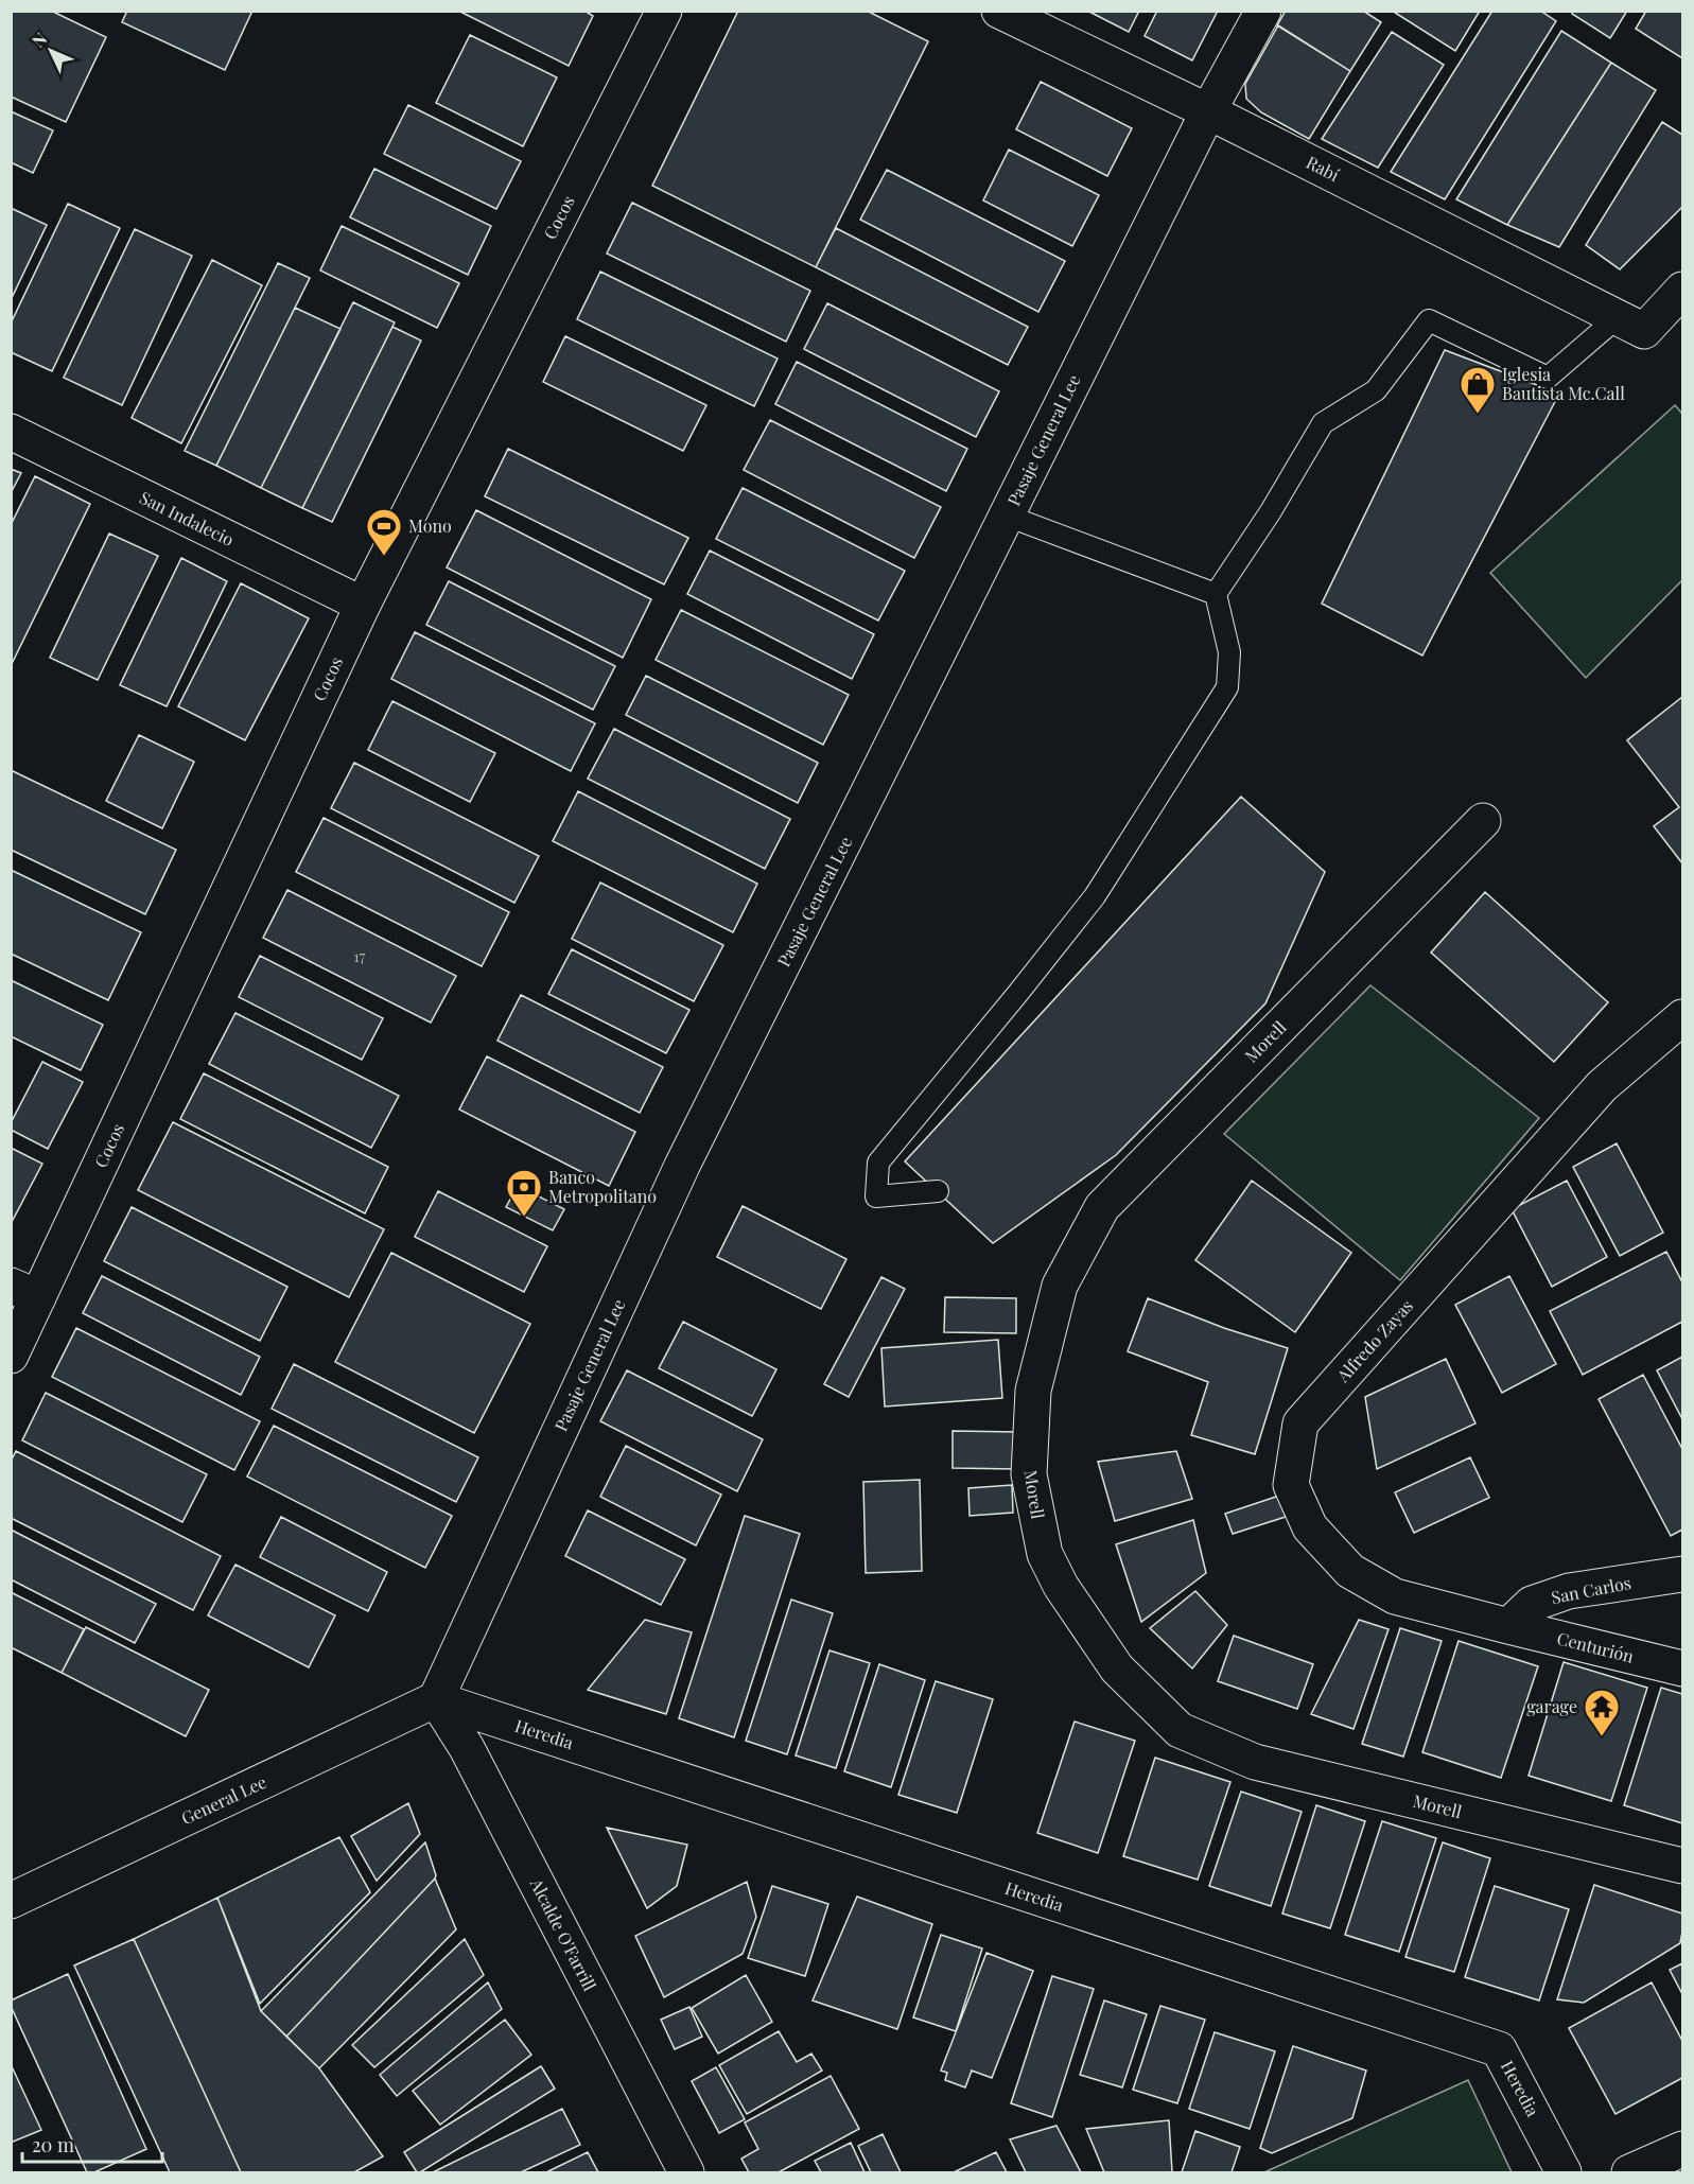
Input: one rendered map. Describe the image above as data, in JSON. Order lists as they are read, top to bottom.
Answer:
{
  "streets": {
    "street": [
      "Rabí",
      "Cocos",
      "Pasaje General Lee",
      "San Indalecio",
      "Morell",
      "Alfredo Zayas",
      "San Carlos",
      "Centurión",
      "Heredia",
      "General Lee",
      "Alcalde O'Farrill"
    ]
  },
  "crossings": [
    ["Rabí", "Pasaje General Lee"],
    ["Cocos", "San Indalecio"],
    ["Pasaje General Lee", "Heredia"],
    ["Pasaje General Lee", "General Lee"],
    ["Pasaje General Lee", "Alcalde O'Farrill"],
    ["Alfredo Zayas", "San Carlos"],
    ["Alfredo Zayas", "Centurión"],
    ["San Carlos", "Centurión"],
    ["Heredia", "General Lee"],
    ["Heredia", "Alcalde O'Farrill"],
    ["General Lee", "Alcalde O'Farrill"]
  ],
  "places": {
    "shop": ["Iglesia Bautista Mc.Call"],
    "sports": ["Mono"],
    "bank": ["Banco Metropolitano"],
    "temple": ["garage"]
  },
  "house_numbers": ["17"],
  "scale_bar": "20 m",
  "north": "top left"
}
